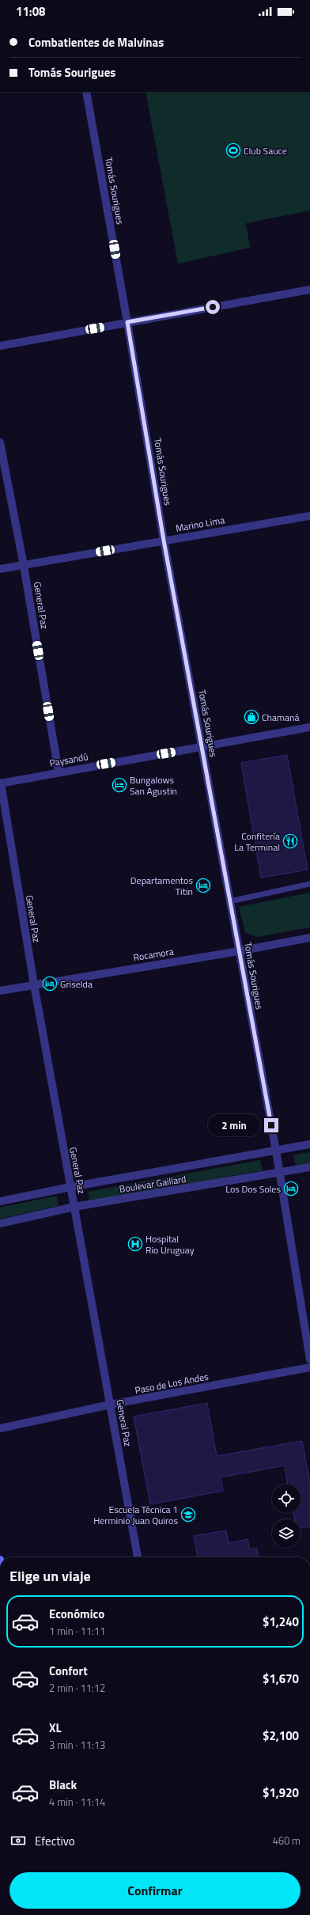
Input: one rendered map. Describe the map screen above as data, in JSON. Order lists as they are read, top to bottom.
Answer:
{
  "streets": {
    "street": [
      "Tomás Sourigues",
      "Marino Lima",
      "General Paz",
      "Paysandú",
      "Rocamora",
      "Boulevar Gaillard",
      "Paso de Los Andes"
    ]
  },
  "crossings": [
    ["Tomás Sourigues", "Marino Lima"],
    ["Tomás Sourigues", "Paysandú"],
    ["Tomás Sourigues", "Rocamora"],
    ["Tomás Sourigues", "Boulevar Gaillard"],
    ["Marino Lima", "General Paz"],
    ["General Paz", "Paysandú"],
    ["General Paz", "Rocamora"],
    ["General Paz", "Boulevar Gaillard"],
    ["General Paz", "Paso de Los Andes"]
  ],
  "places": {
    "sports": ["Club Sauce"],
    "shop": ["Chamaná"],
    "hotel": [
      "Bungalows San Agustin",
      "Departamentos Titin",
      "Griselda",
      "Los Dos Soles"
    ],
    "restaurant": ["Confitería La Terminal"],
    "hospital": ["Hospital Rio Uruguay"],
    "school or university": ["Escuela Técnica 1 Herminio Juan Quiros"]
  },
  "page": {
    "status": "11:08",
    "banner": ["Combatientes de Malvinas", "Tomás Sourigues"],
    "bubble": "2 min",
    "heading": "Elige un viaje",
    "list": [
      {
        "name": "Económico",
        "note": "1 min · 11:11",
        "value": "$1,240"
      },
      {
        "name": "Confort",
        "note": "2 min · 11:12",
        "value": "$1,670"
      },
      {
        "name": "XL",
        "note": "3 min · 11:13",
        "value": "$2,100"
      },
      {
        "name": "Black",
        "note": "4 min · 11:14",
        "value": "$1,920"
      }
    ],
    "pay": ["Efectivo", "460 m"],
    "buttons": "Confirmar"
  }
}
